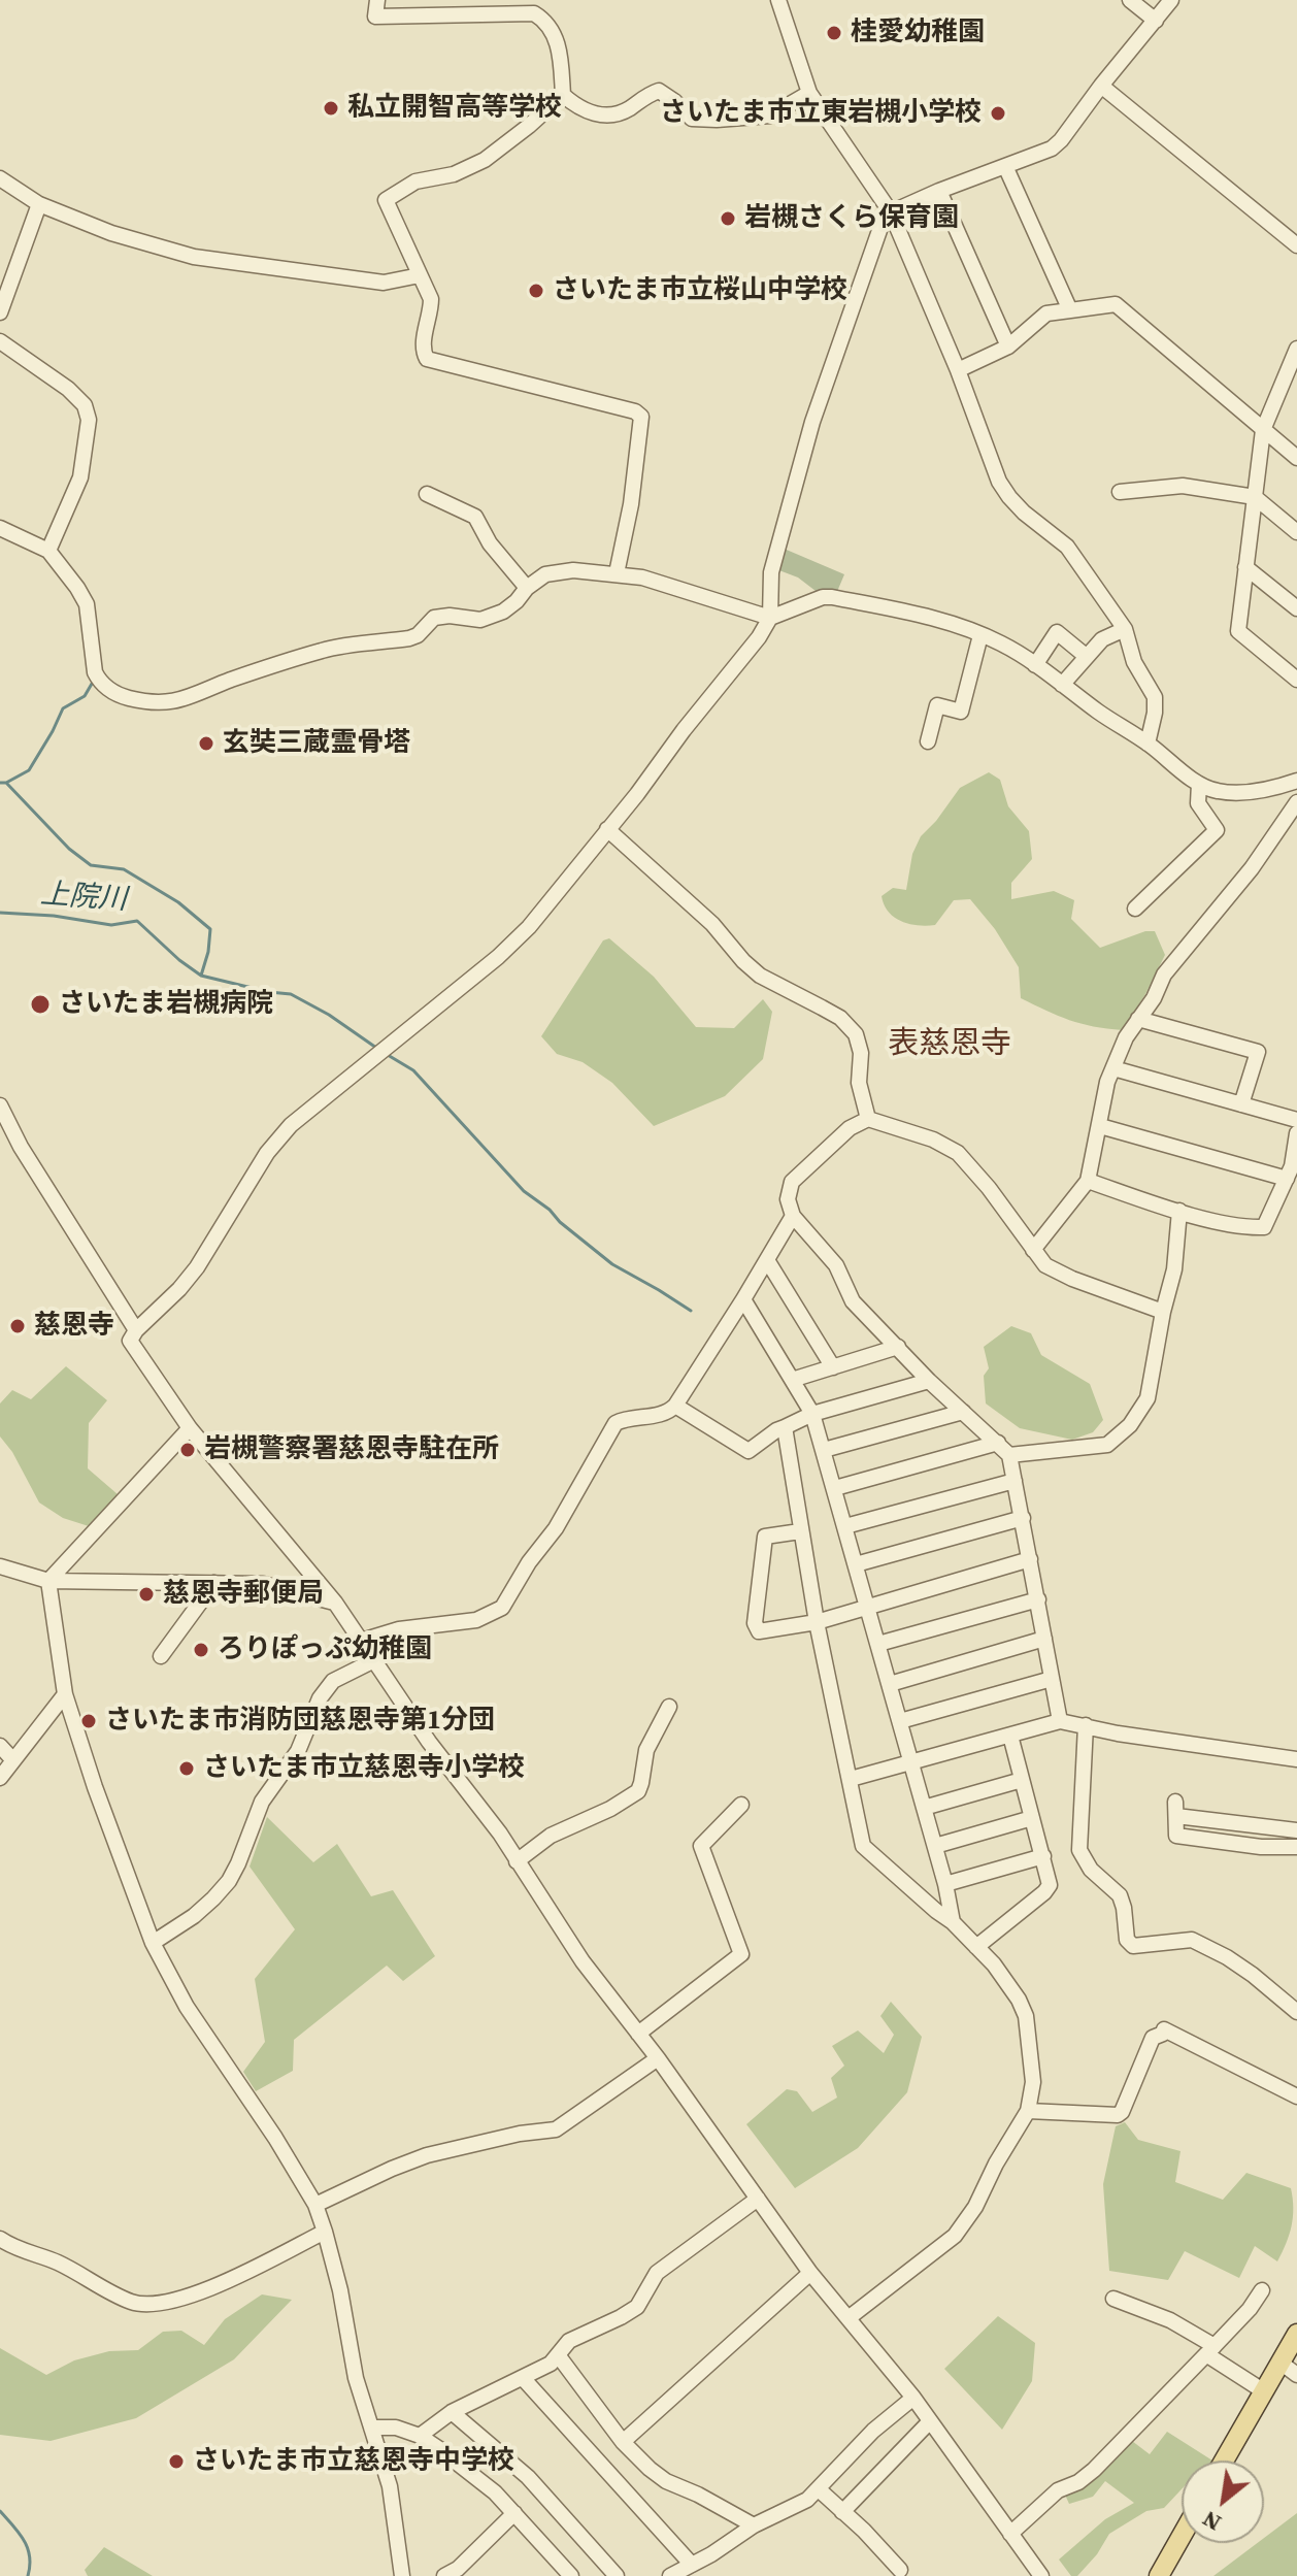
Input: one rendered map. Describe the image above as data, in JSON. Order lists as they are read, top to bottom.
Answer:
{
  "districts": ["表慈恩寺"],
  "water": ["上院川"],
  "places": [
    "桂愛幼稚園",
    "私立開智高等学校",
    "さいたま市立東岩槻小学校",
    "岩槻さくら保育園",
    "さいたま市立桜山中学校",
    "玄奘三蔵霊骨塔",
    "さいたま岩槻病院",
    "慈恩寺",
    "岩槻警察署慈恩寺駐在所",
    "慈恩寺郵便局",
    "ろりぽっぷ幼稚園",
    "さいたま市消防団慈恩寺第1分団",
    "さいたま市立慈恩寺小学校",
    "さいたま市立慈恩寺中学校"
  ],
  "north": "bottom left"
}
